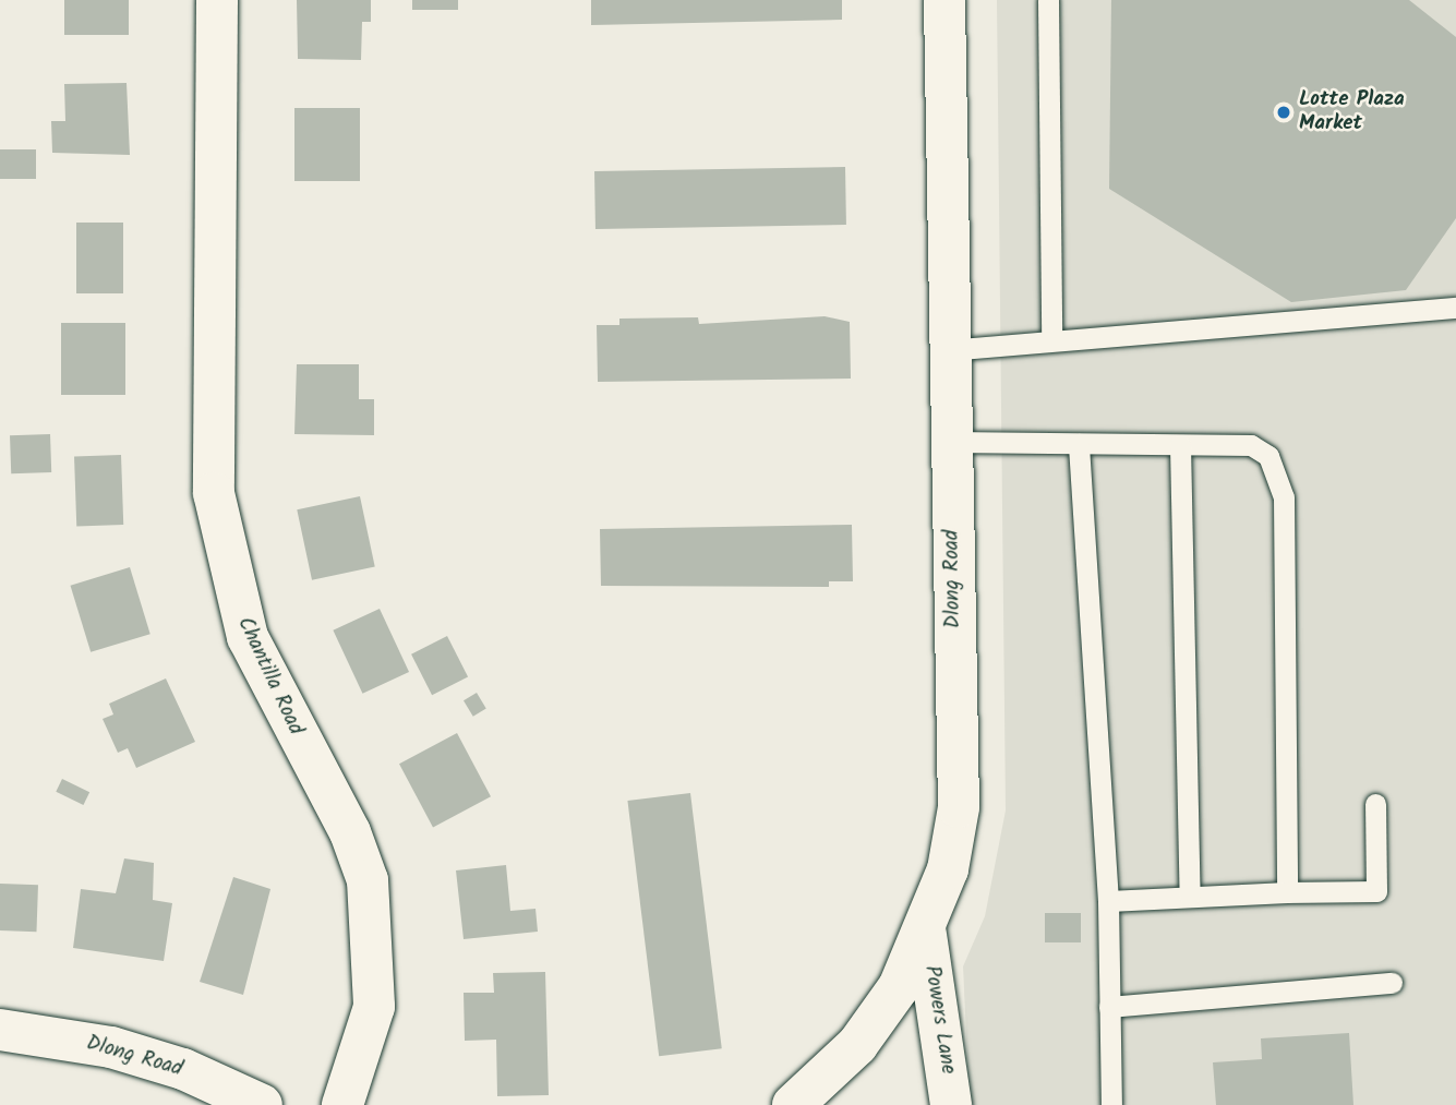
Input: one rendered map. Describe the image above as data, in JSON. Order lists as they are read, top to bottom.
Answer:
{
  "streets": {
    "street": ["Dlong Road", "Chantilla Road", "Powers Lane"]
  },
  "crossings": [
    ["Dlong Road", "Powers Lane"]
  ],
  "places": ["Lotte Plaza Market"]
}
